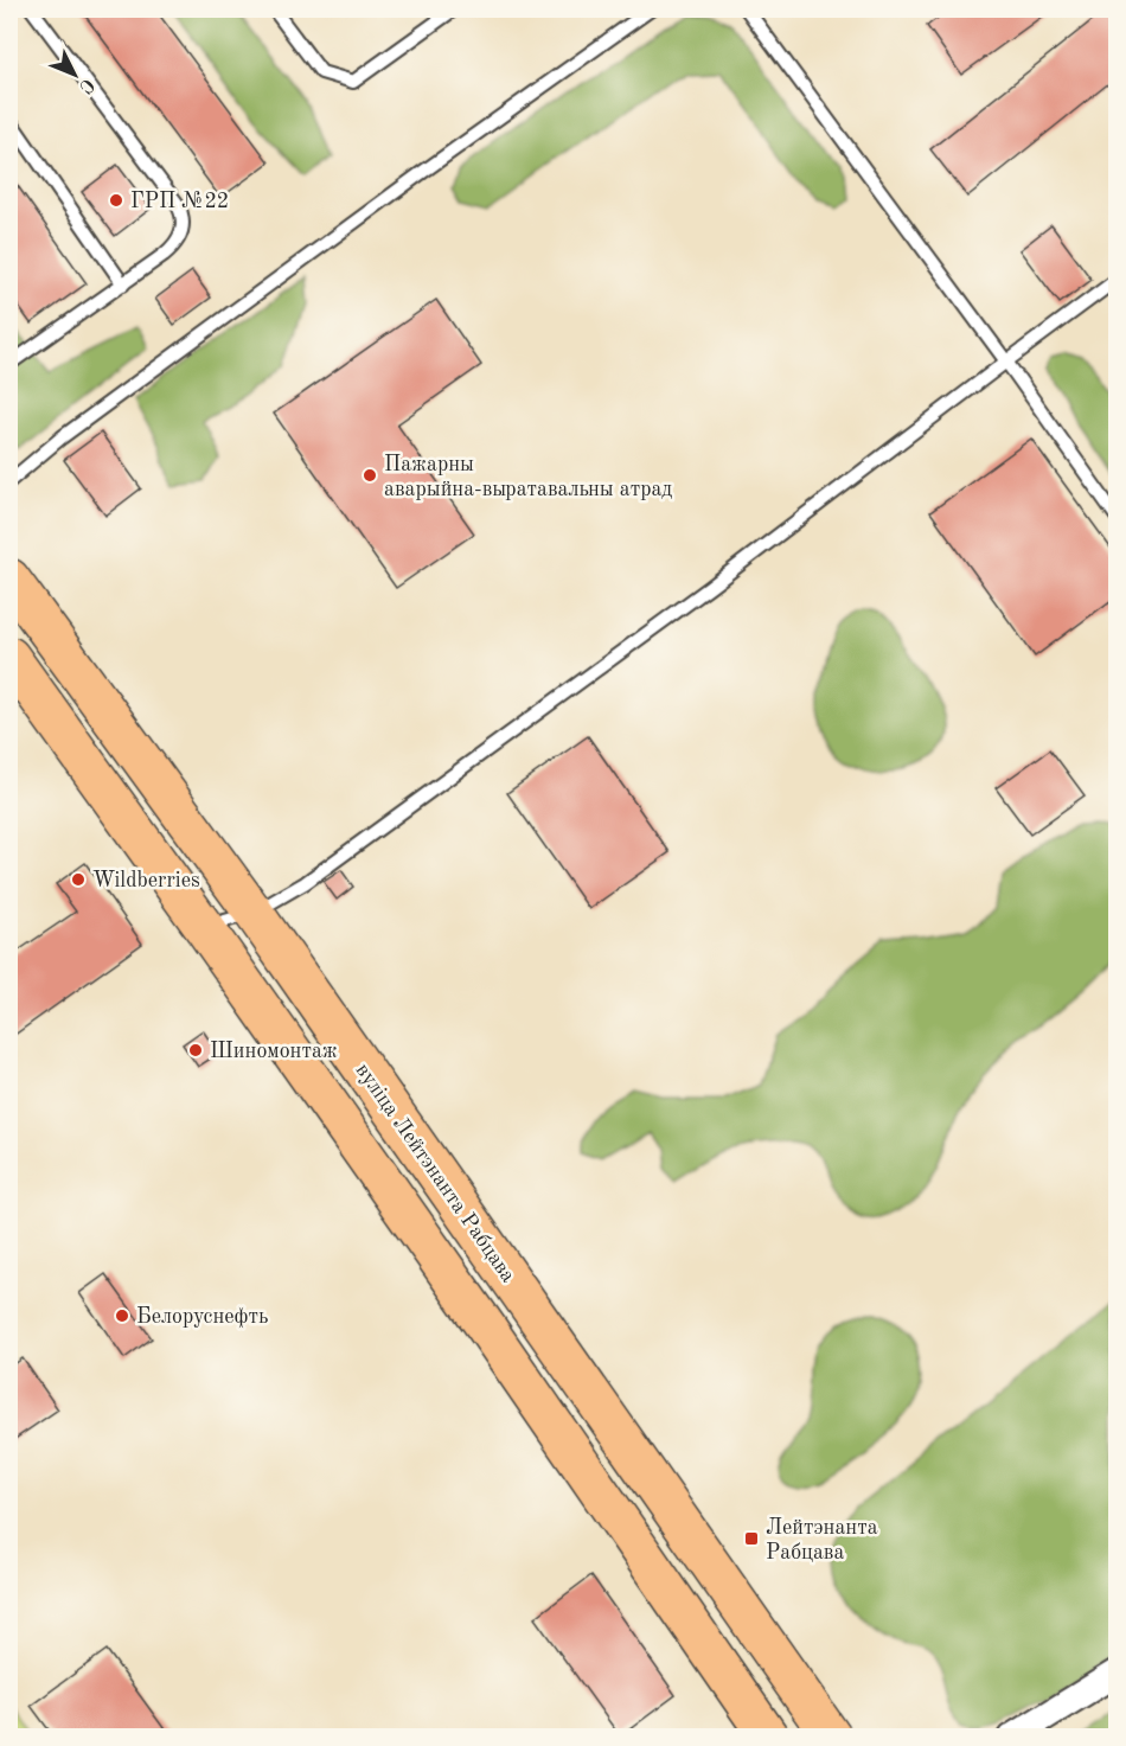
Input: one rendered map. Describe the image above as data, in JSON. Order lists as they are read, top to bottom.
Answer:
{
  "streets": {
    "highway": ["вуліца Лейтэнанта Рабцава"]
  },
  "places": {
    "other": [
      "ГРП №22",
      "Пажарны аварыйна-выратавальны атрад",
      "Wildberries",
      "Шиномонтаж",
      "Белоруснефть"
    ],
    "transit": ["Лейтэнанта Рабцава"]
  },
  "north": "bottom right"
}
